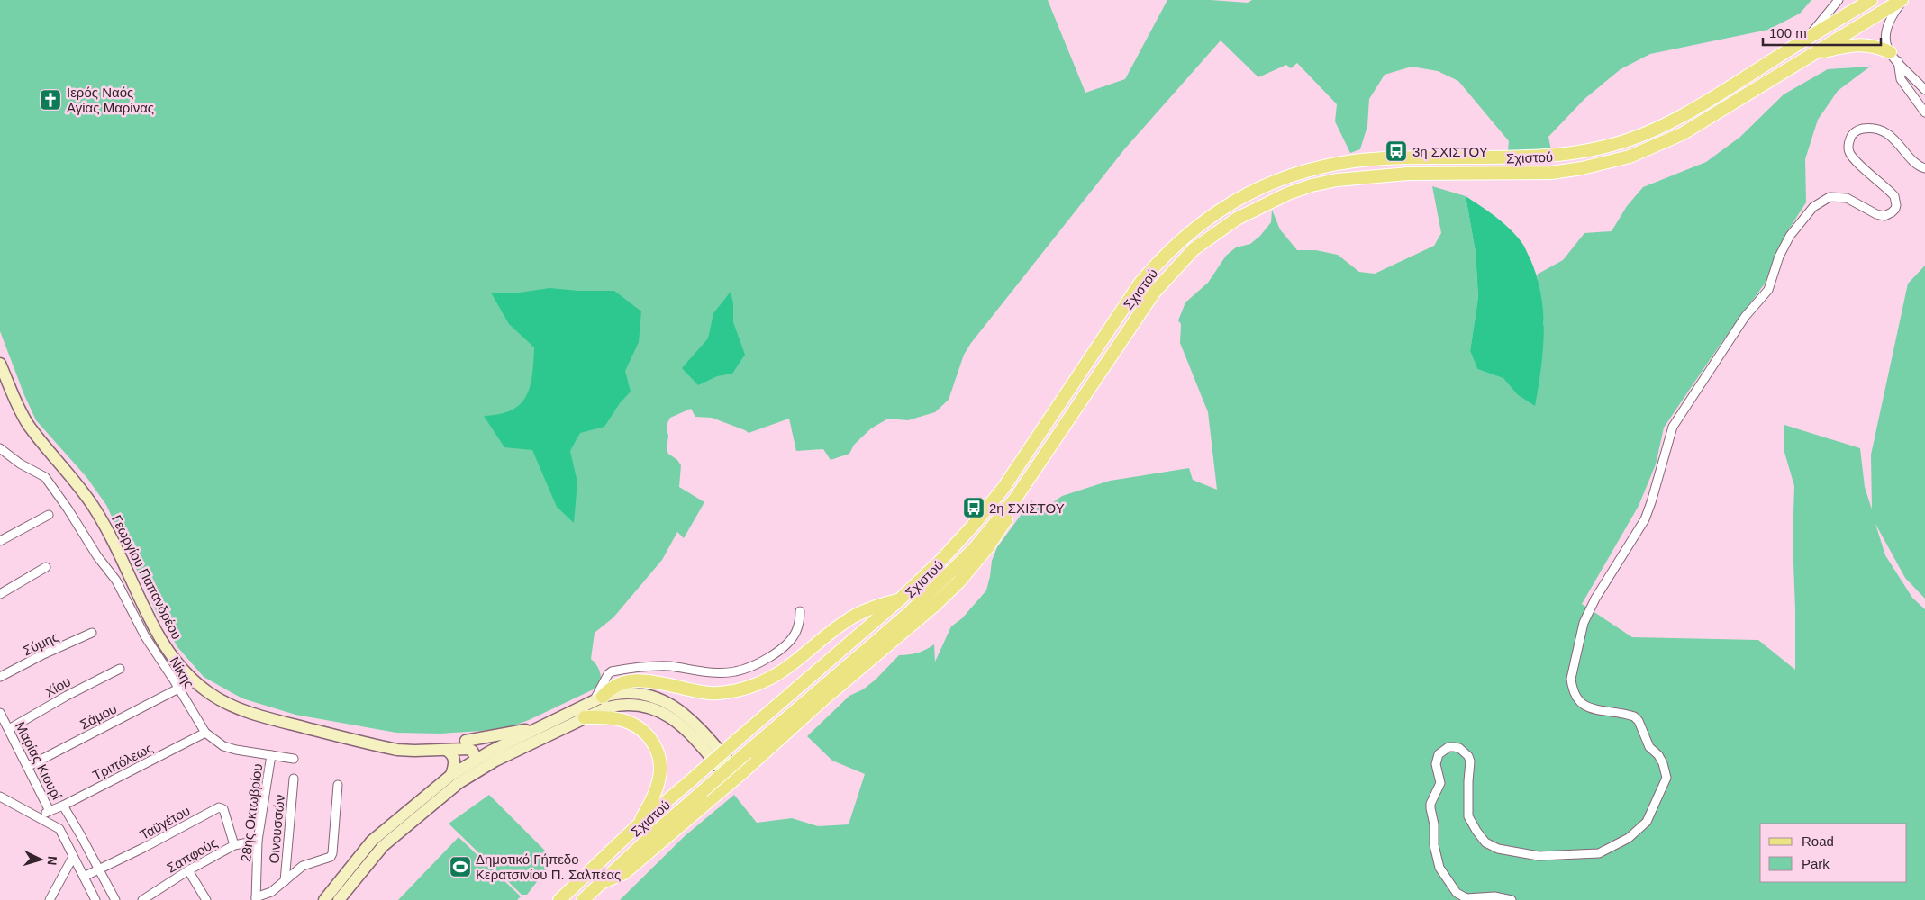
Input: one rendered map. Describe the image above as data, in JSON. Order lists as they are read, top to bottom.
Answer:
{
  "streets": {
    "main road": ["Σχιστού", "Γεωργίου Παπανδρέου"],
    "street": [
      "Σύμης",
      "Νίκης",
      "Χίου",
      "Σάμου",
      "Μαρίας Κιουρί",
      "Τριπόλεως",
      "28ης Οκτωβρίου",
      "Ταϋγέτου",
      "Οινουσσών",
      "Σαπφούς"
    ]
  },
  "crossings": [
    ["Νίκης", "Σάμου"],
    ["Νίκης", "Τριπόλεως"],
    ["Νίκης", "28ης Οκτωβρίου"],
    ["Χίου", "Μαρίας Κιουρί"],
    ["Σάμου", "Μαρίας Κιουρί"],
    ["Μαρίας Κιουρί", "Τριπόλεως"],
    ["Μαρίας Κιουρί", "Ταϋγέτου"],
    ["28ης Οκτωβρίου", "Σαπφούς"],
    ["Ταϋγέτου", "Σαπφούς"]
  ],
  "places": {
    "church": ["Ιερός Ναός Αγίας Μαρίνας"],
    "bus stop": ["3η ΣΧΙΣΤΟΥ", "2η ΣΧΙΣΤΟΥ"],
    "sports": ["Δημοτικό Γήπεδο Κερατσινίου Π. Σαλπέας"]
  },
  "legend": ["Road", "Park"],
  "scale_bar": "100 m",
  "north": "right"
}
